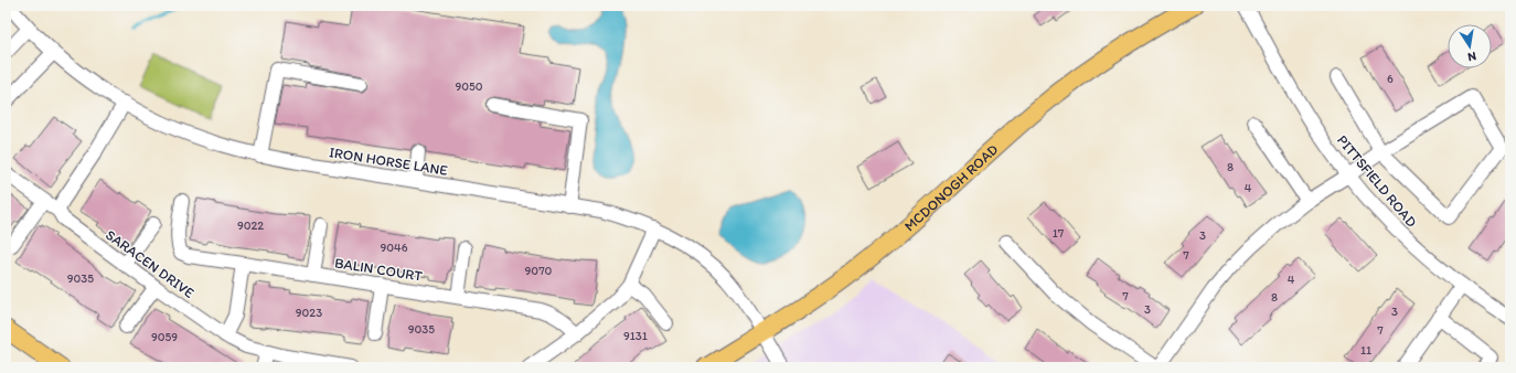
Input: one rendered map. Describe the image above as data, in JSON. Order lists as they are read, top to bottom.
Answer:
{
  "streets": {
    "main road": ["MCDONOGH ROAD"],
    "street": [
      "IRON HORSE LANE",
      "PITTSFIELD ROAD",
      "SARACEN DRIVE",
      "BALIN COURT"
    ]
  },
  "crossings": [
    ["IRON HORSE LANE", "MCDONOGH ROAD"]
  ],
  "house_numbers": [
    "6",
    "9050",
    "8",
    "4",
    "9022",
    "17",
    "3",
    "9046",
    "7",
    "9070",
    "9035",
    "4",
    "7",
    "8",
    "3",
    "3",
    "9023",
    "9035",
    "7",
    "9131",
    "9059",
    "11"
  ],
  "north": "bottom"
}
